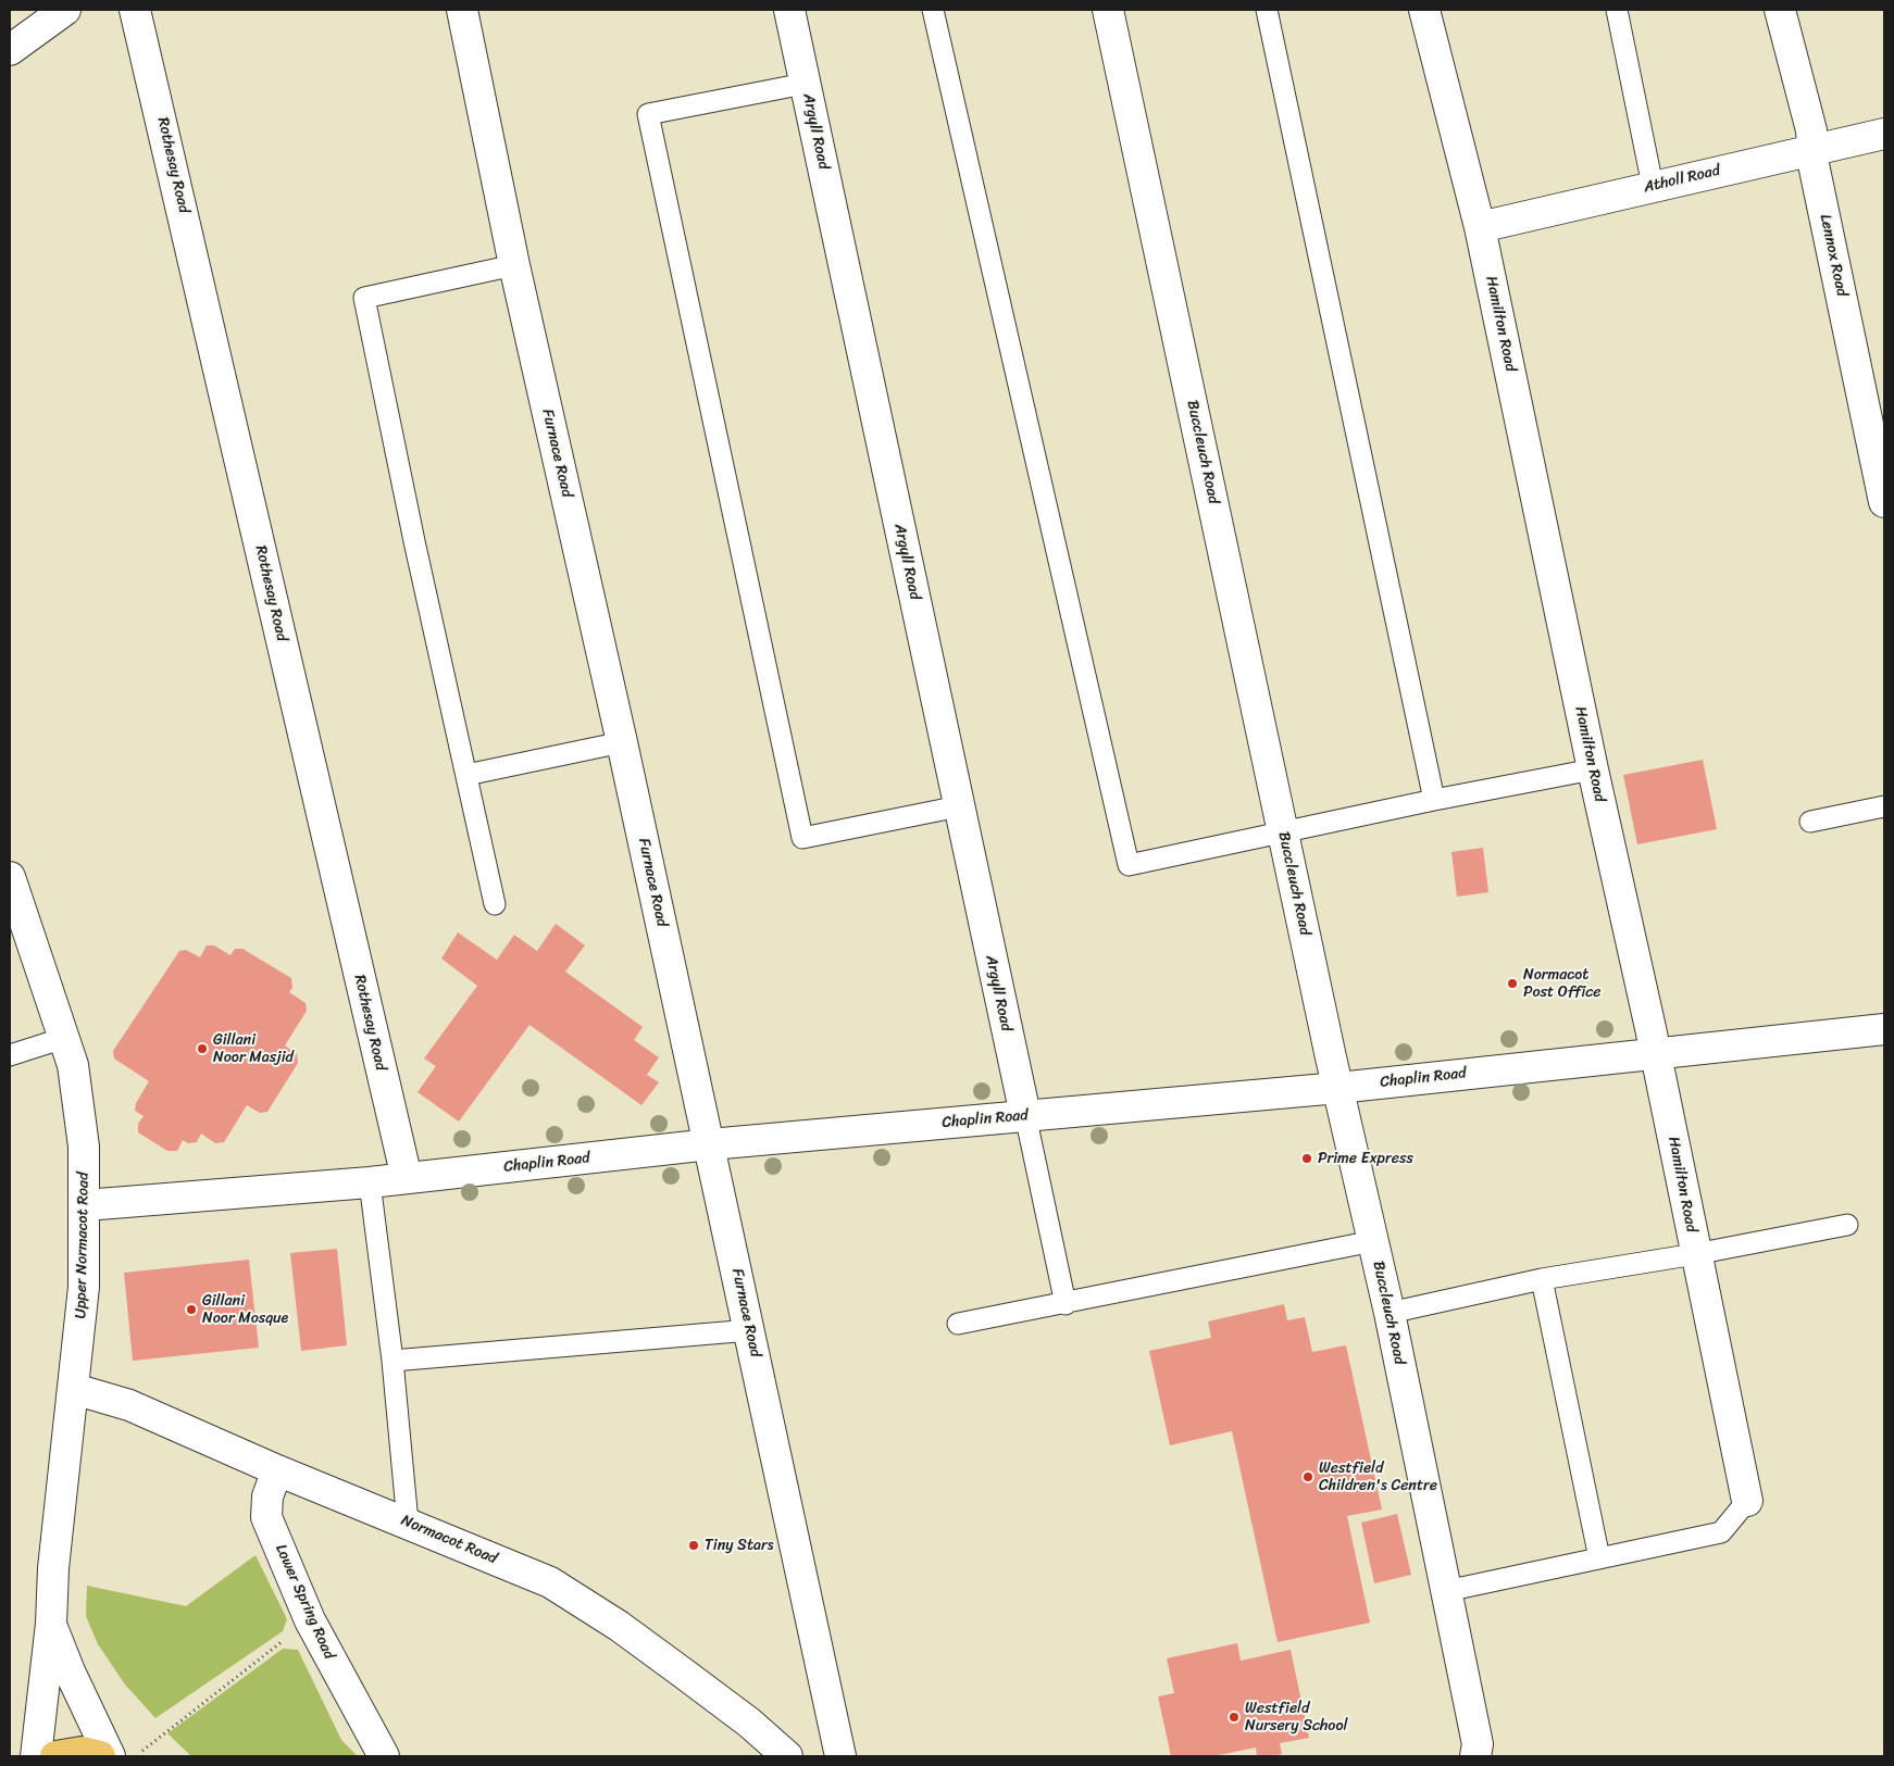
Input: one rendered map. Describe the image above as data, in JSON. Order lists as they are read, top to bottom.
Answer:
{
  "streets": {
    "street": [
      "Argyll Road",
      "Rothesay Road",
      "Atholl Road",
      "Lennox Road",
      "Hamilton Road",
      "Buccleuch Road",
      "Furnace Road",
      "Chaplin Road",
      "Upper Normacot Road",
      "Normacot Road",
      "Lower Spring Road"
    ]
  },
  "crossings": [
    ["Argyll Road", "Chaplin Road"],
    ["Rothesay Road", "Chaplin Road"],
    ["Atholl Road", "Lennox Road"],
    ["Atholl Road", "Hamilton Road"],
    ["Hamilton Road", "Chaplin Road"],
    ["Buccleuch Road", "Chaplin Road"],
    ["Furnace Road", "Chaplin Road"],
    ["Chaplin Road", "Upper Normacot Road"],
    ["Upper Normacot Road", "Normacot Road"],
    ["Normacot Road", "Lower Spring Road"]
  ],
  "places": [
    "Normacot Post Office",
    "Gillani Noor Masjid",
    "Prime Express",
    "Gillani Noor Mosque",
    "Westfield Children's Centre",
    "Tiny Stars",
    "Westfield Nursery School"
  ]
}
